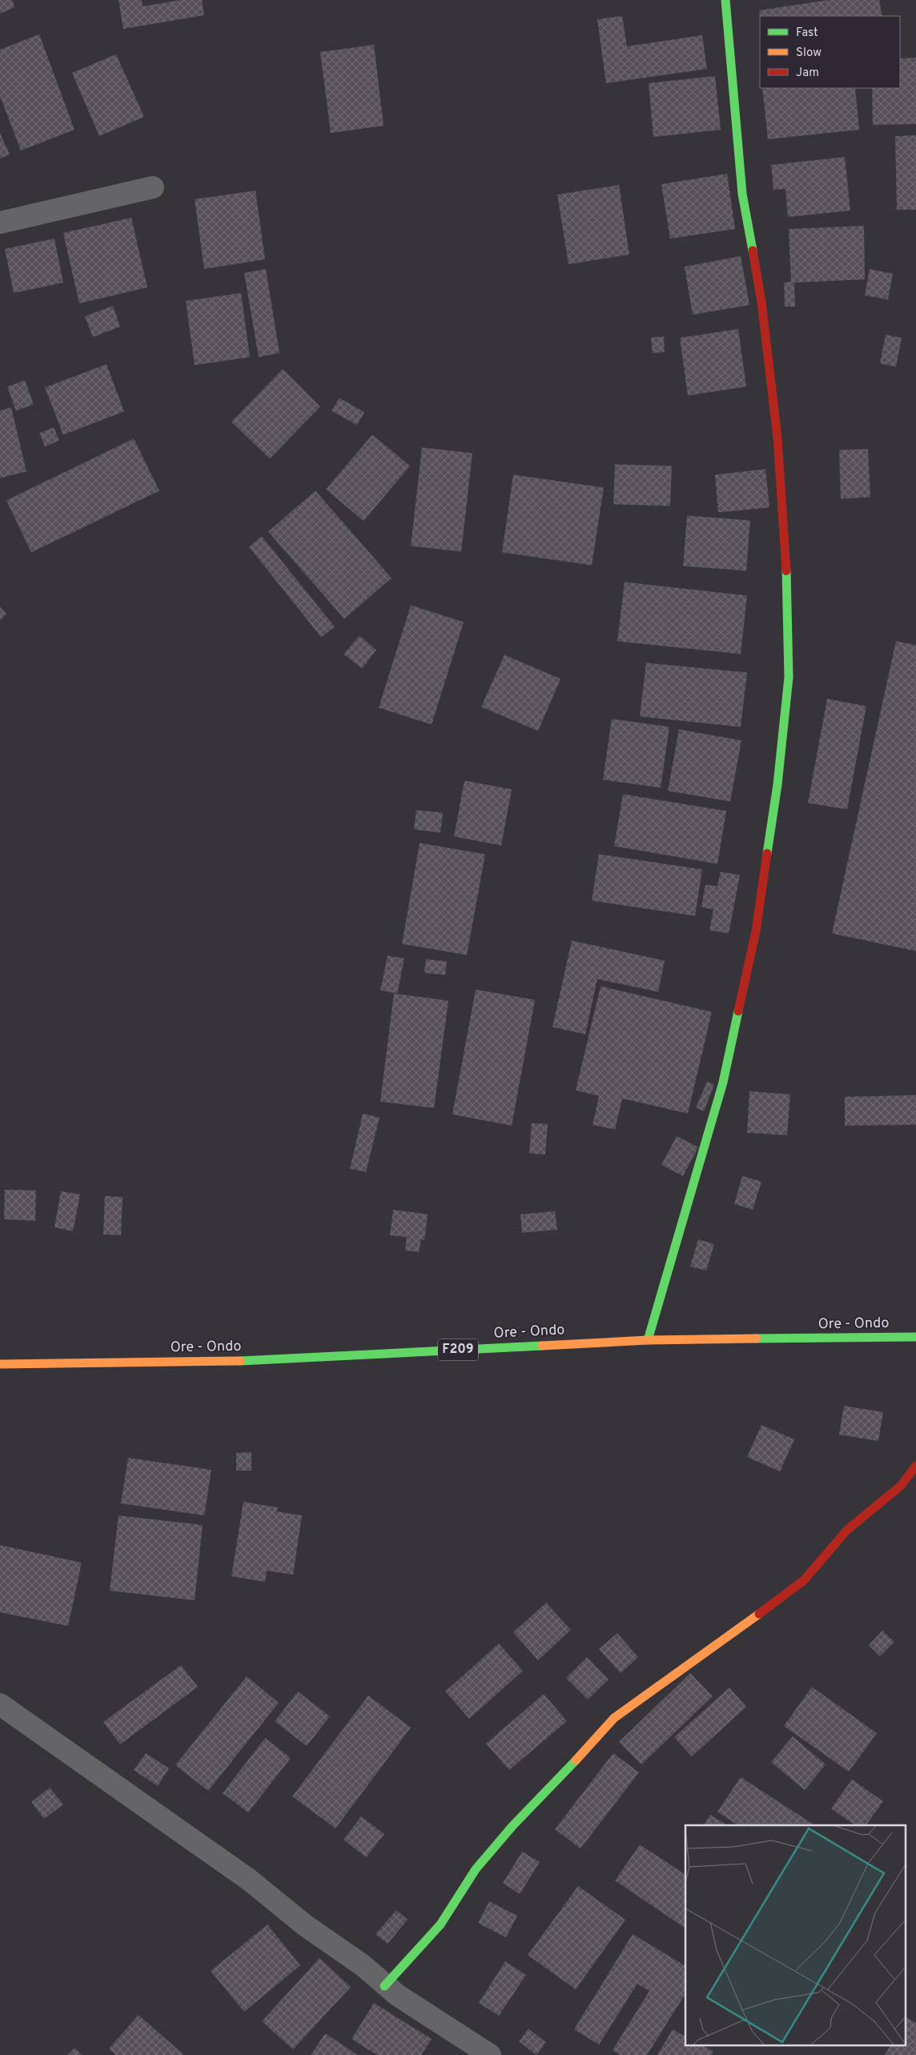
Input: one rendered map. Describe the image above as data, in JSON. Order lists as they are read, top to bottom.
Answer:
{
  "streets": {
    "street": ["Ore - Ondo", "F209"]
  },
  "legend": ["Fast", "Slow", "Jam"]
}
